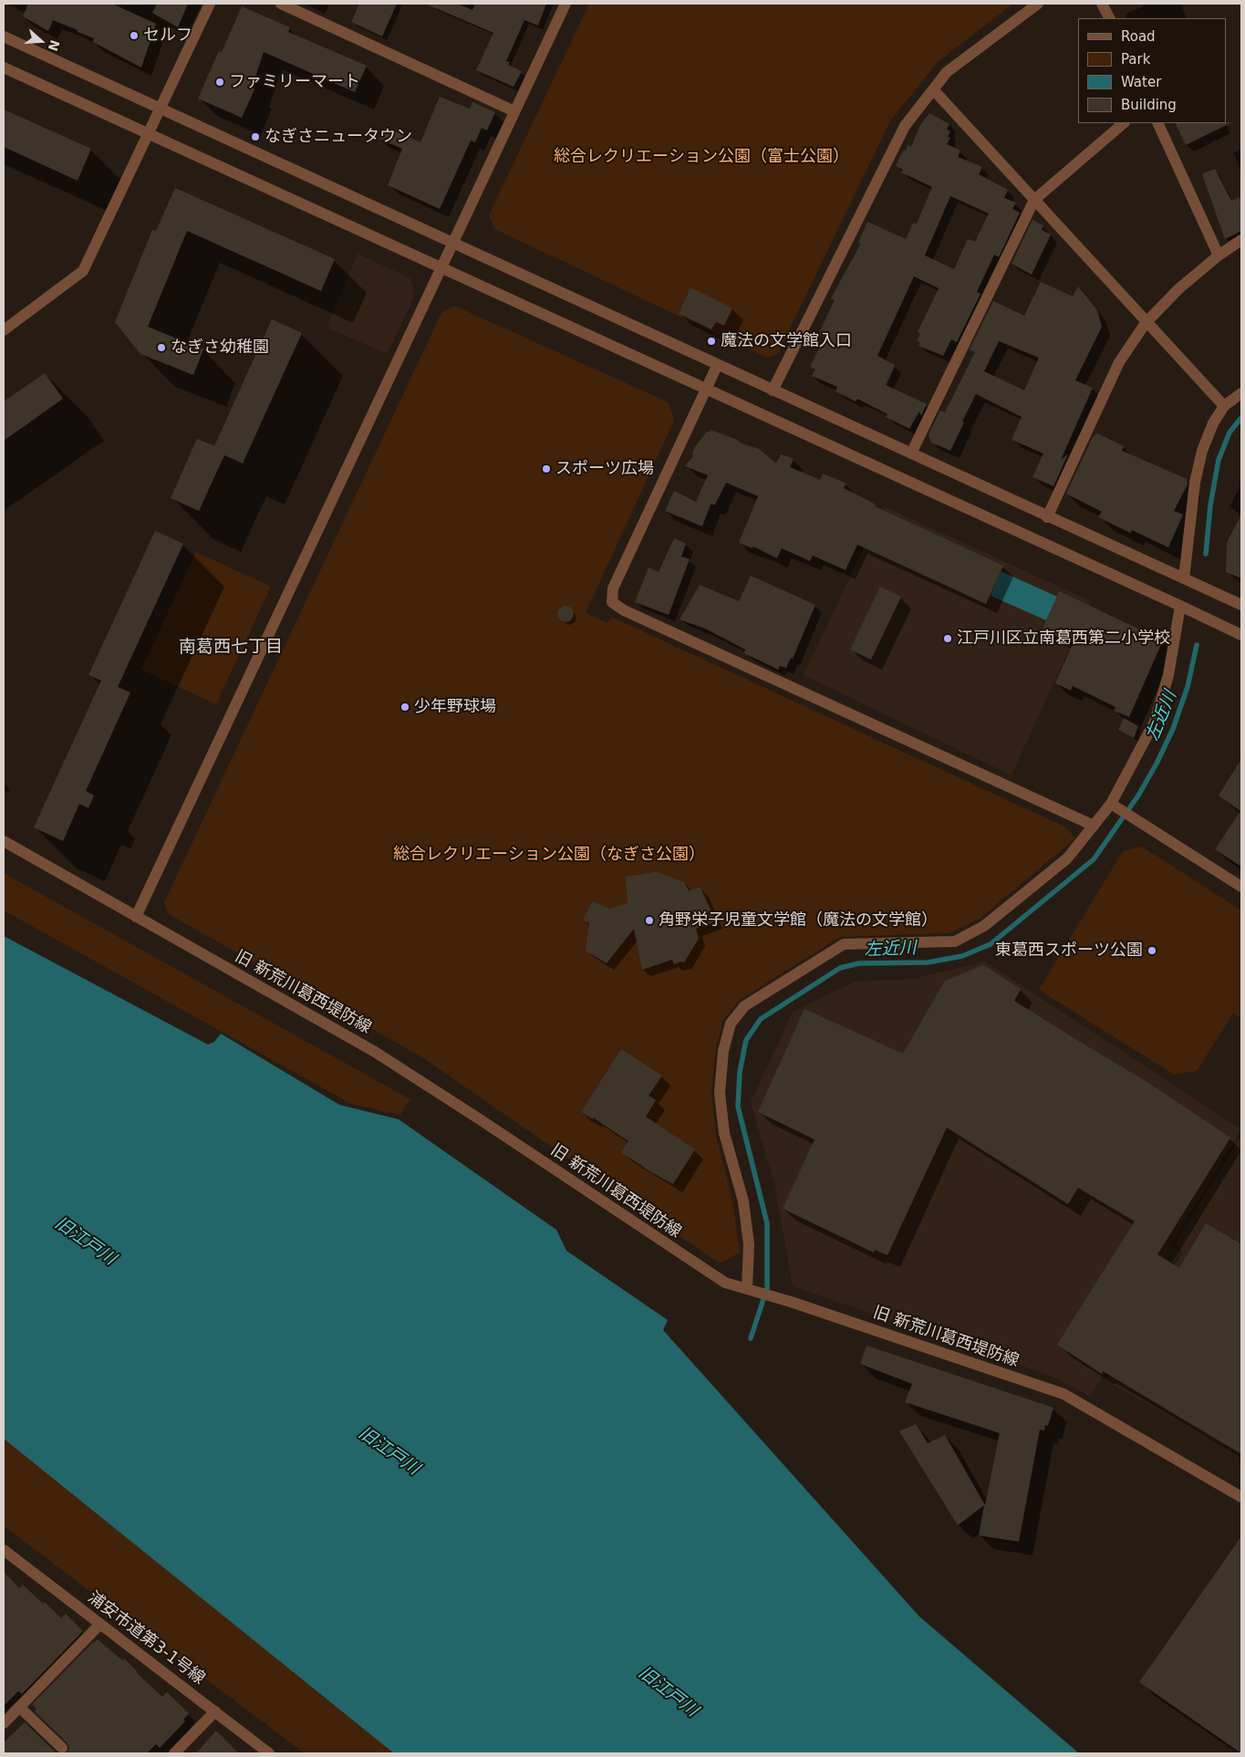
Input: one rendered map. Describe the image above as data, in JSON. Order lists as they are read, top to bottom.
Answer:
{
  "streets": {
    "street": ["旧 新荒川葛西堤防線", "浦安市道第3-1号線"]
  },
  "districts": ["南葛西七丁目"],
  "water": ["左近川", "旧江戸川"],
  "parks": ["総合レクリエーション公園（富士公園）", "総合レクリエーション公園（なぎさ公園）"],
  "places": [
    "セルフ",
    "ファミリーマート",
    "なぎさニュータウン",
    "魔法の文学館入口",
    "なぎさ幼稚園",
    "スポーツ広場",
    "江戸川区立南葛西第二小学校",
    "少年野球場",
    "角野栄子児童文学館（魔法の文学館）",
    "東葛西スポーツ公園"
  ],
  "legend": [
    "Road",
    "Park",
    "Water",
    "Building"
  ],
  "north": "right"
}
